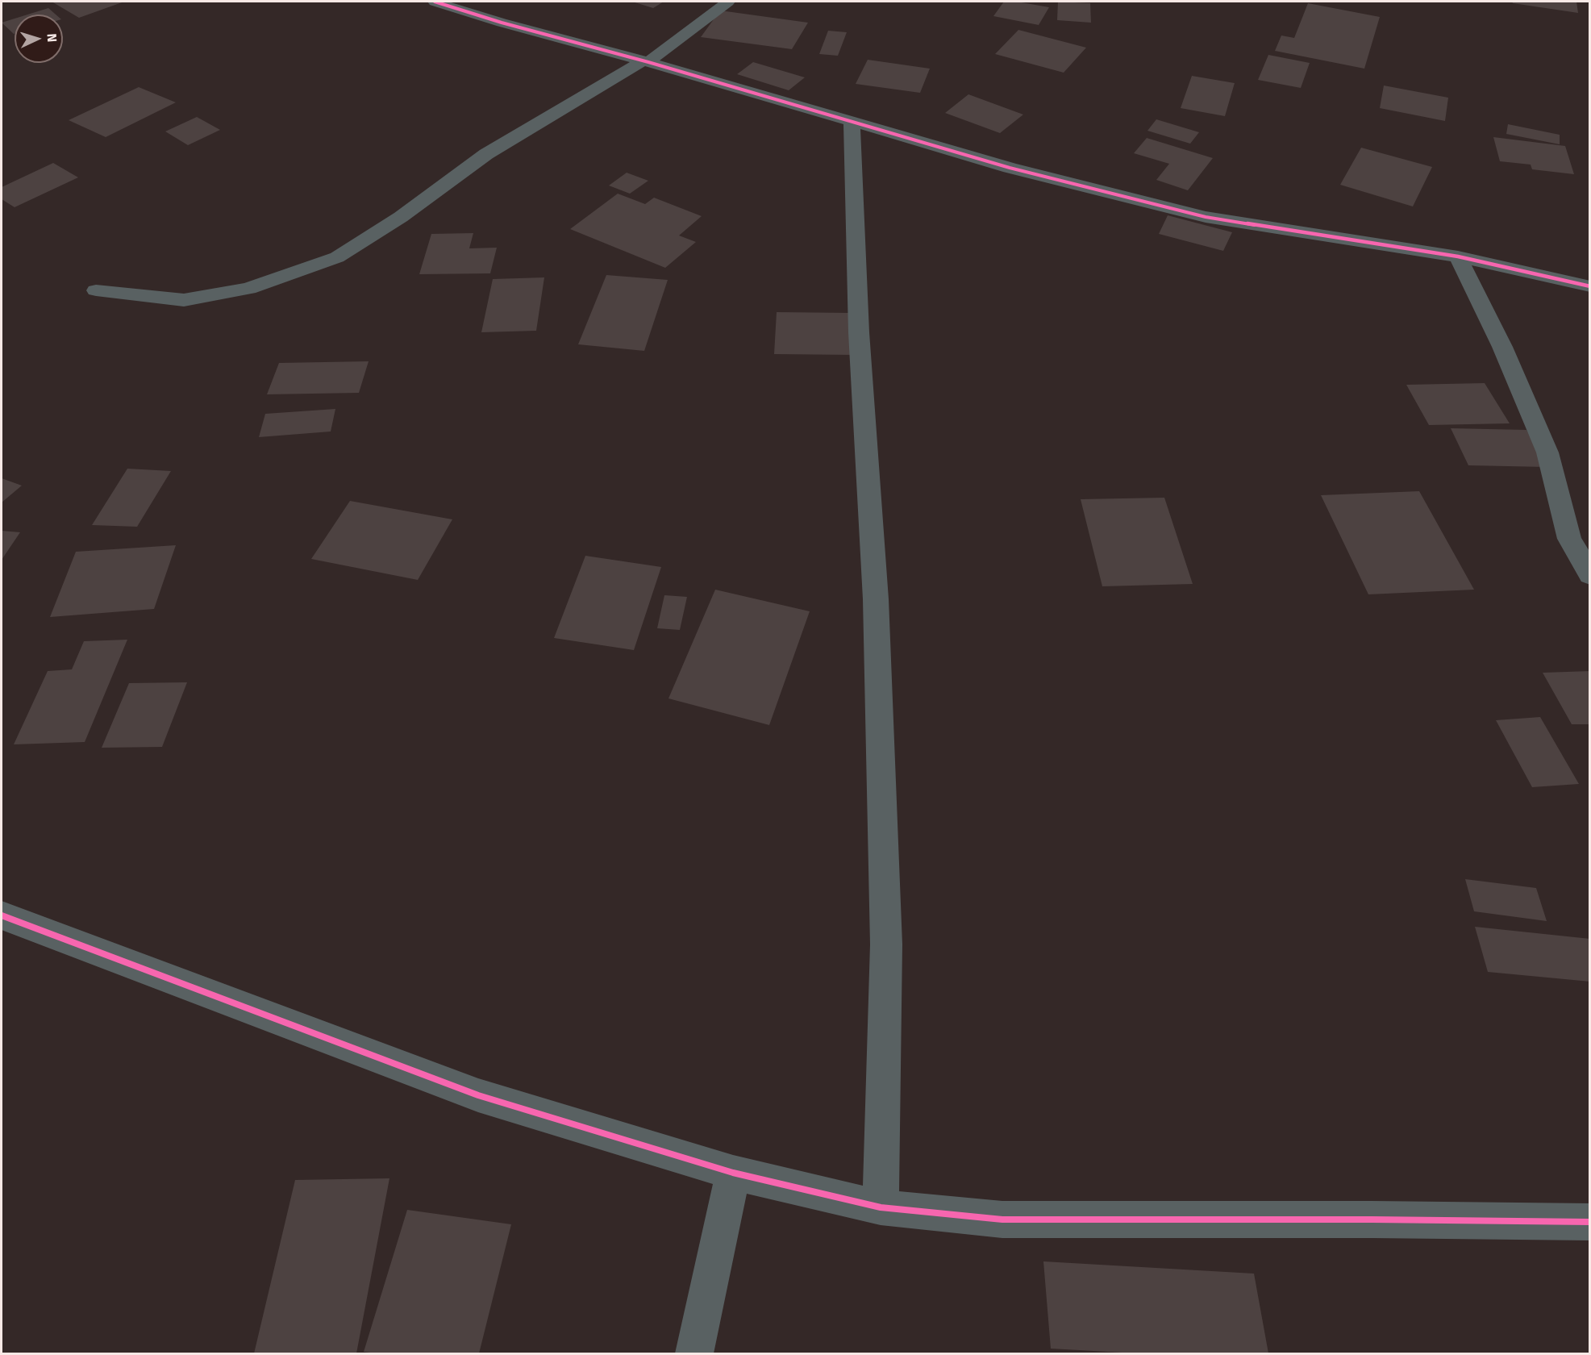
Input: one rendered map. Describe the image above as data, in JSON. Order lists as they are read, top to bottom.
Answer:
{
  "north": "right"
}
